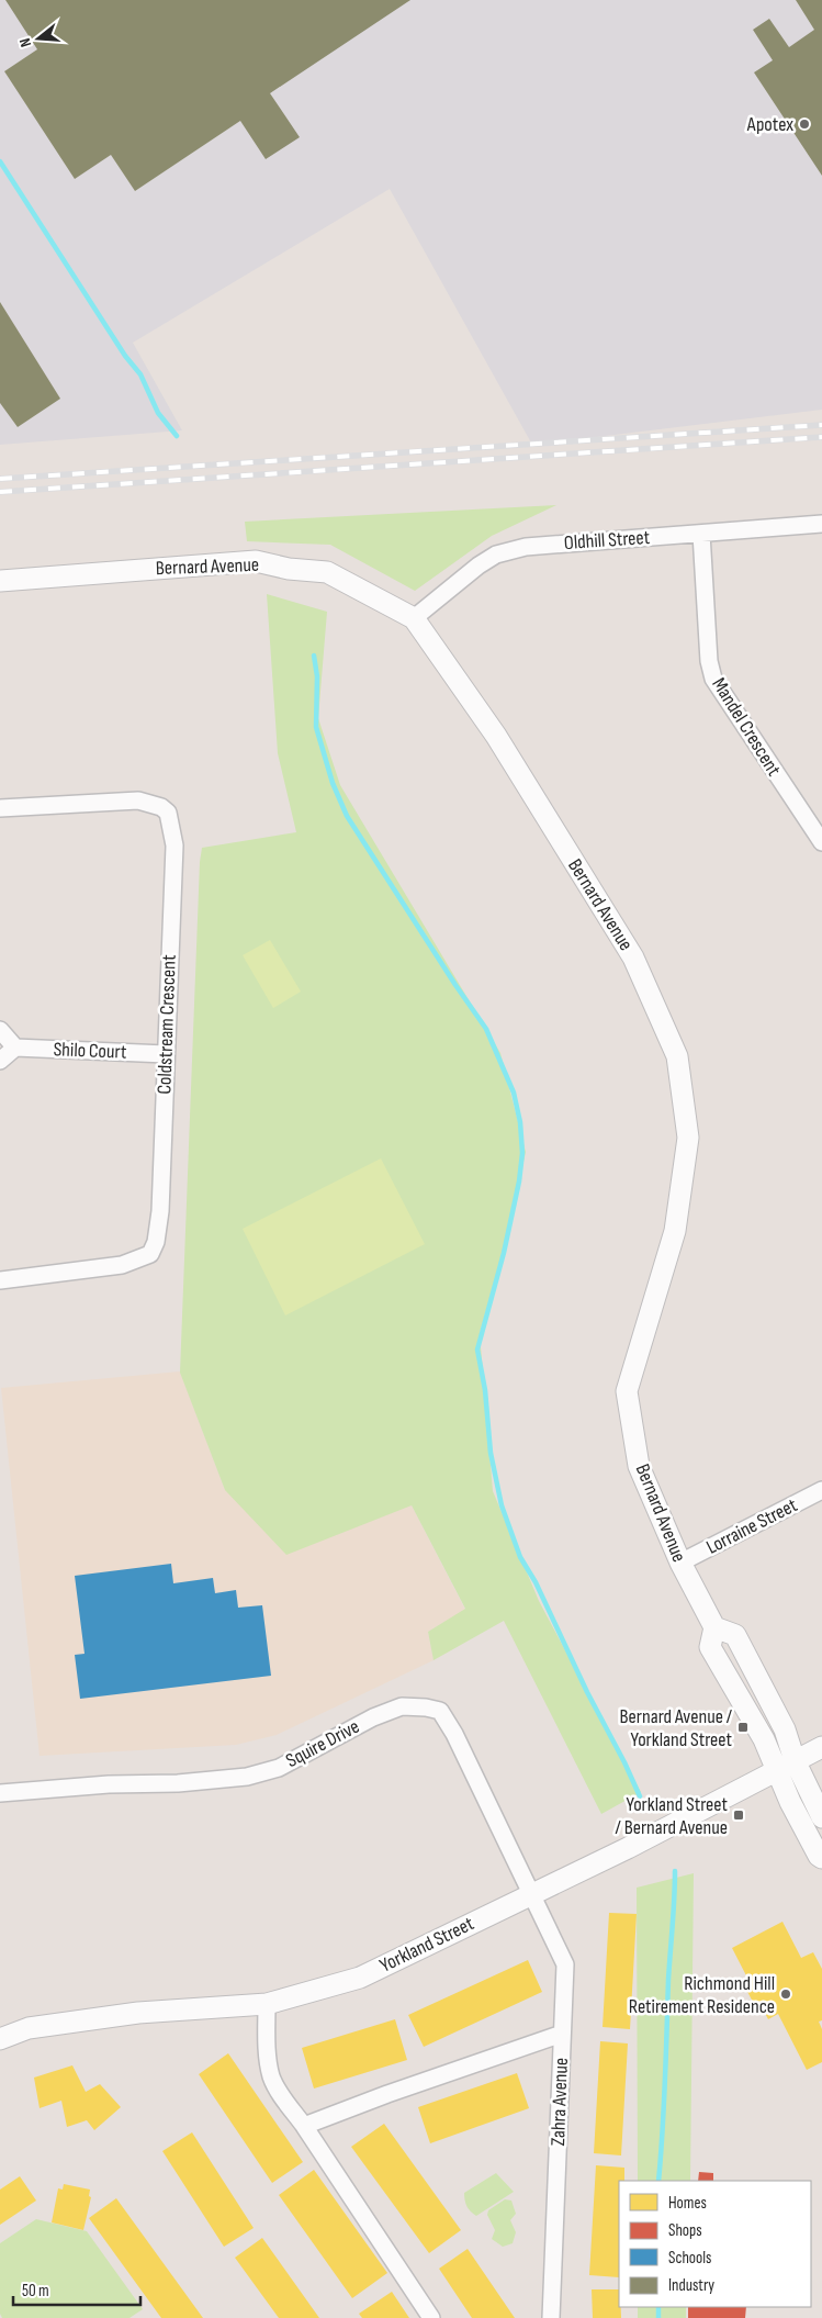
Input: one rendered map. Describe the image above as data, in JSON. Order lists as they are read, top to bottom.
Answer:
{
  "streets": {
    "street": [
      "Oldhill Street",
      "Bernard Avenue",
      "Mandel Crescent",
      "Coldstream Crescent",
      "Shilo Court",
      "Lorraine Street",
      "Squire Drive",
      "Yorkland Street",
      "Zahra Avenue"
    ]
  },
  "crossings": [
    ["Oldhill Street", "Bernard Avenue"],
    ["Oldhill Street", "Mandel Crescent"],
    ["Bernard Avenue", "Lorraine Street"],
    ["Bernard Avenue", "Yorkland Street"],
    ["Coldstream Crescent", "Shilo Court"],
    ["Squire Drive", "Yorkland Street"],
    ["Squire Drive", "Zahra Avenue"],
    ["Yorkland Street", "Zahra Avenue"]
  ],
  "places": {
    "other": ["Apotex", "Richmond Hill Retirement Residence"],
    "transit": ["Bernard Avenue / Yorkland Street", "Yorkland Street / Bernard Avenue"]
  },
  "legend": [
    "Homes",
    "Shops",
    "Schools",
    "Industry"
  ],
  "scale_bar": "50 m",
  "north": "left"
}
